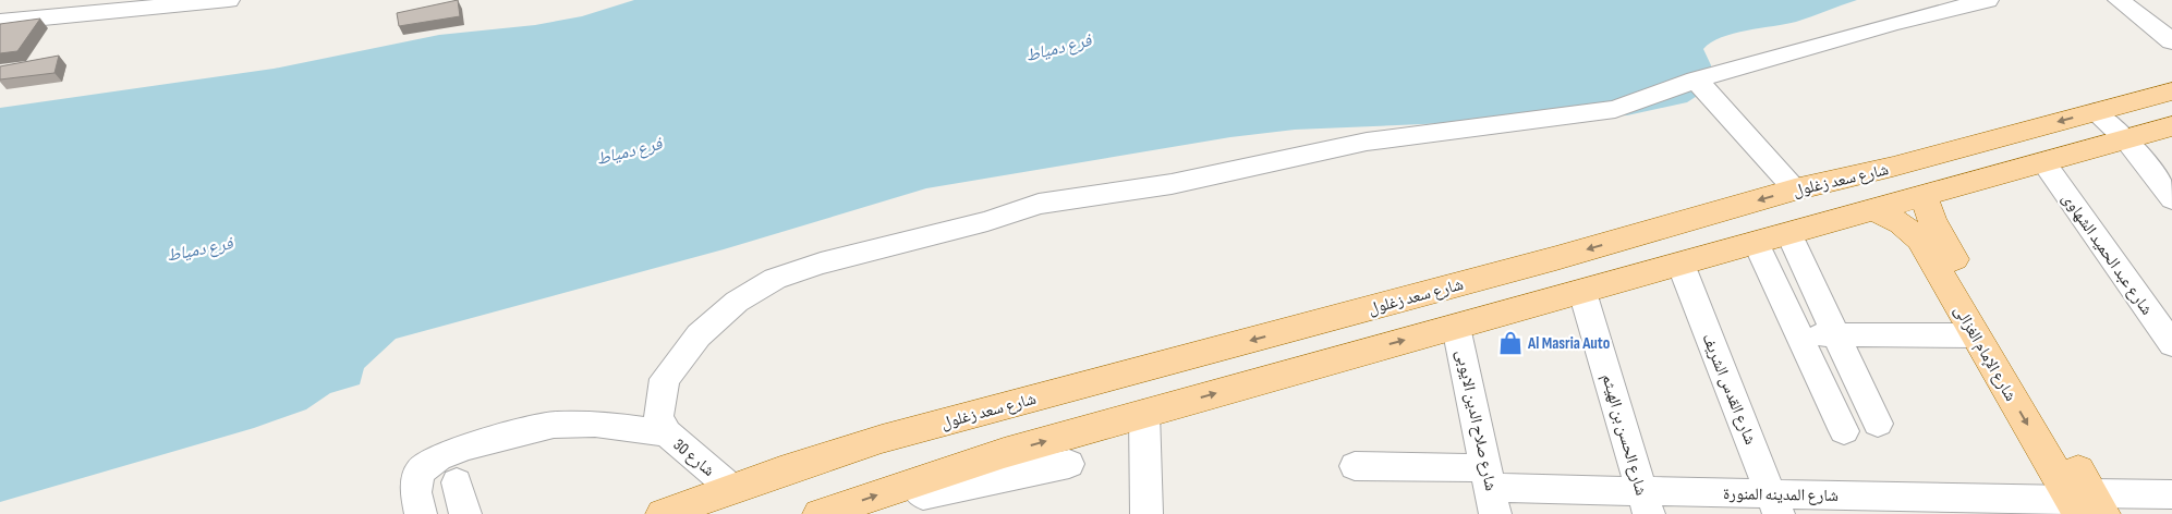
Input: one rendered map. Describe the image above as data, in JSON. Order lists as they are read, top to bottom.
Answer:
{
  "streets": {
    "main road": ["شارع سعد زغلول", "شارع الإمام الغزالى"],
    "street": [
      "شارع عبد الحميد الشهاوى",
      "شارع القدس الشريف",
      "شارع صلاح الدين الايوبى",
      "شارع الحسن بن الهيثم",
      "شارع 30",
      "شارع المدينه المنورة"
    ]
  },
  "crossings": [
    ["شارع سعد زغلول", "شارع 30"],
    ["شارع الإمام الغزالى", "شارع المدينه المنورة"],
    ["شارع القدس الشريف", "شارع المدينه المنورة"],
    ["شارع صلاح الدين الايوبى", "شارع المدينه المنورة"],
    ["شارع الحسن بن الهيثم", "شارع المدينه المنورة"]
  ],
  "water": ["فرع دمياط"],
  "places": {
    "shop": ["Al Masria Auto"]
  }
}
